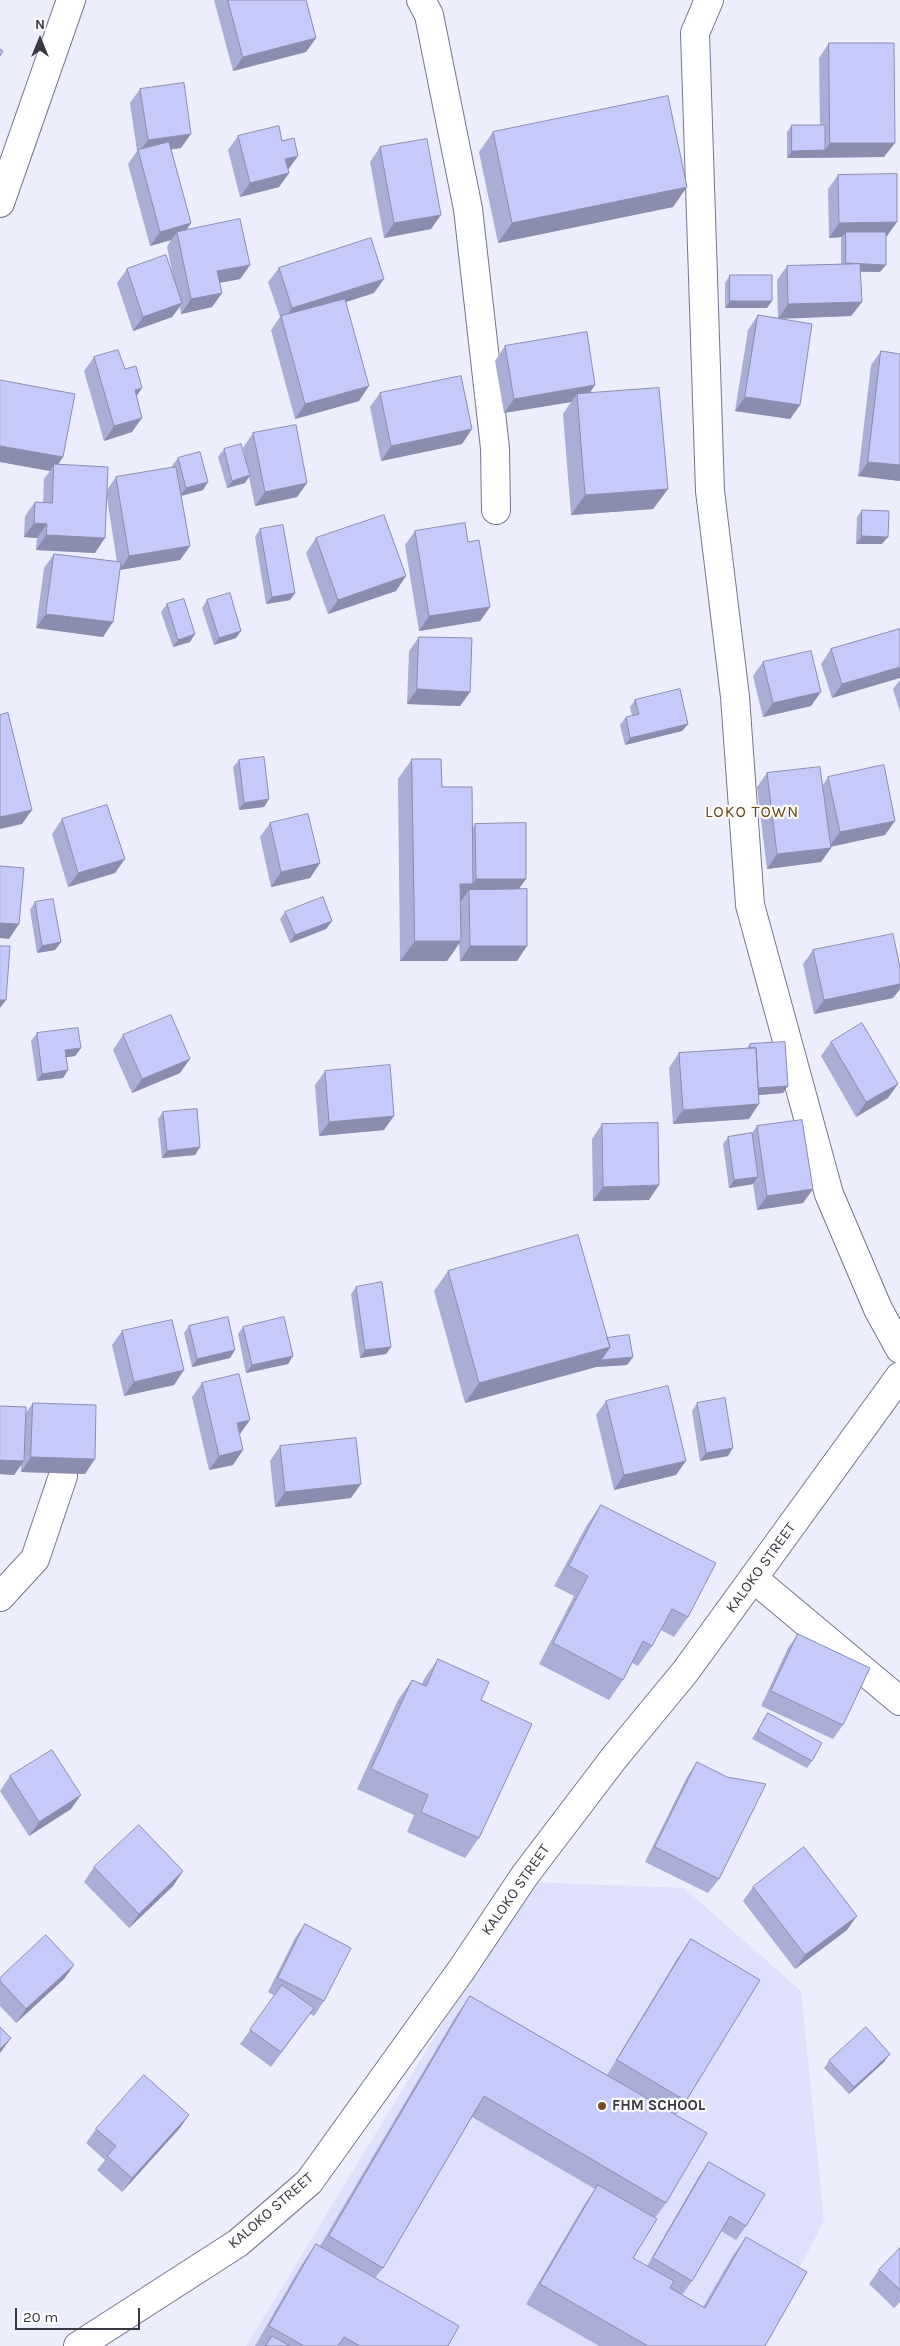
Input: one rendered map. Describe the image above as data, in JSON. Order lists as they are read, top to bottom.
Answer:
{
  "streets": {
    "street": ["KALOKO STREET"]
  },
  "districts": ["LOKO TOWN"],
  "places": ["FHM SCHOOL"],
  "scale_bar": "20 m",
  "north": "top"
}
